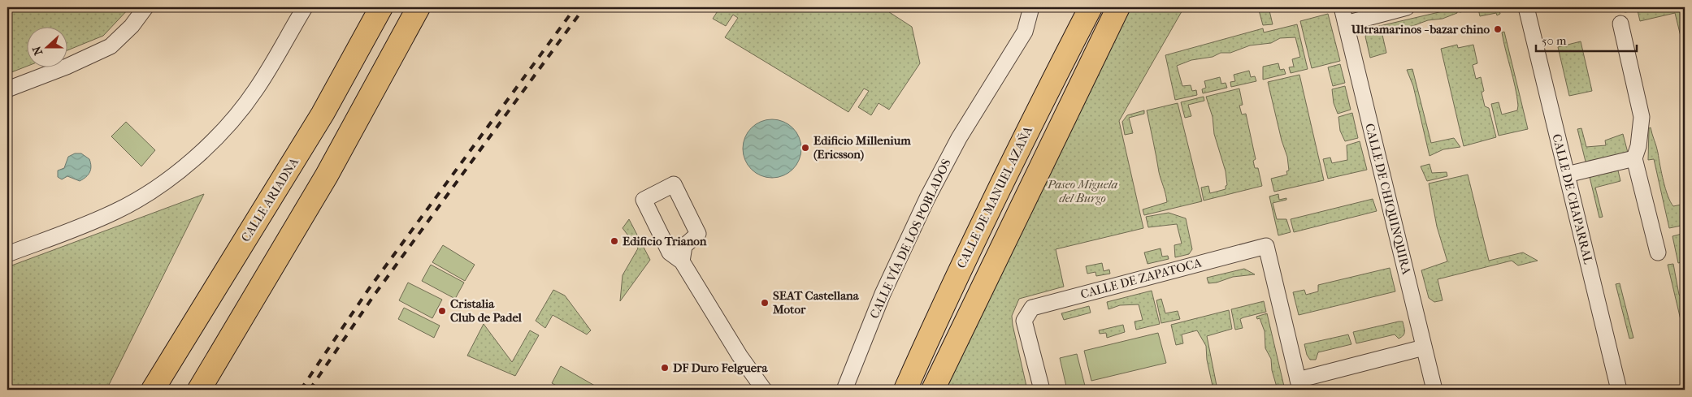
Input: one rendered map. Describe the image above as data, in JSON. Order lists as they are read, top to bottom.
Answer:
{
  "streets": {
    "highway": ["CALLE DE MANUEL AZAÑA", "CALLE ARIADNA"],
    "street": [
      "CALLE DE CHIQUINQUIRA",
      "CALLE DE CHAPARRAL",
      "CALLE VÍA DE LOS POBLADOS",
      "CALLE DE ZAPATOCA"
    ]
  },
  "parks": ["Paseo Miguela del Burgo"],
  "places": [
    "Ultramarinos - bazar chino",
    "Edificio Millenium (Ericsson)",
    "Edificio Trianon",
    "SEAT Castellana Motor",
    "Cristalia Club de Padel",
    "DF Duro Felguera"
  ],
  "scale_bar": "50 m",
  "north": "left"
}
